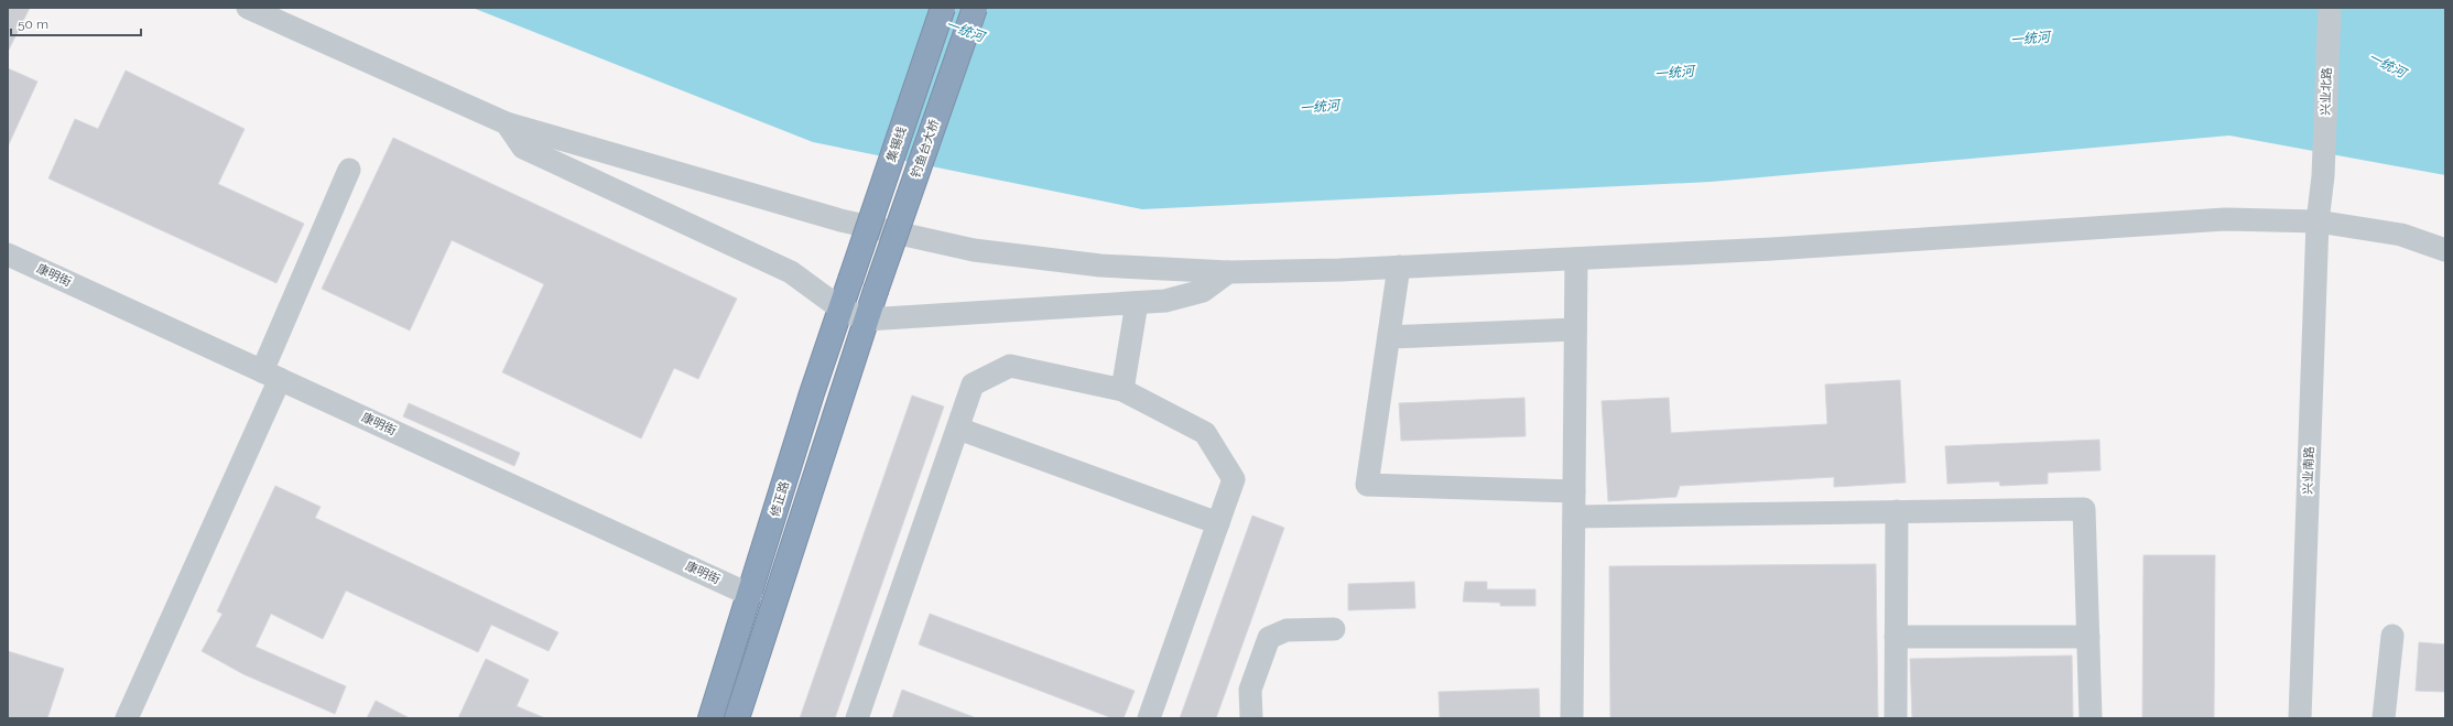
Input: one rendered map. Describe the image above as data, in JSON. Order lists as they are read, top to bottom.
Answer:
{
  "streets": {
    "highway": ["集锡线", "钓鱼台大桥", "修正路"],
    "street": ["兴业北路", "康明街", "兴业南路"]
  },
  "crossings": [
    ["兴业北路", "兴业南路"],
    ["集锡线", "修正路"],
    ["康明街", "修正路"]
  ],
  "water": ["一统河"],
  "scale_bar": "50 m"
}
